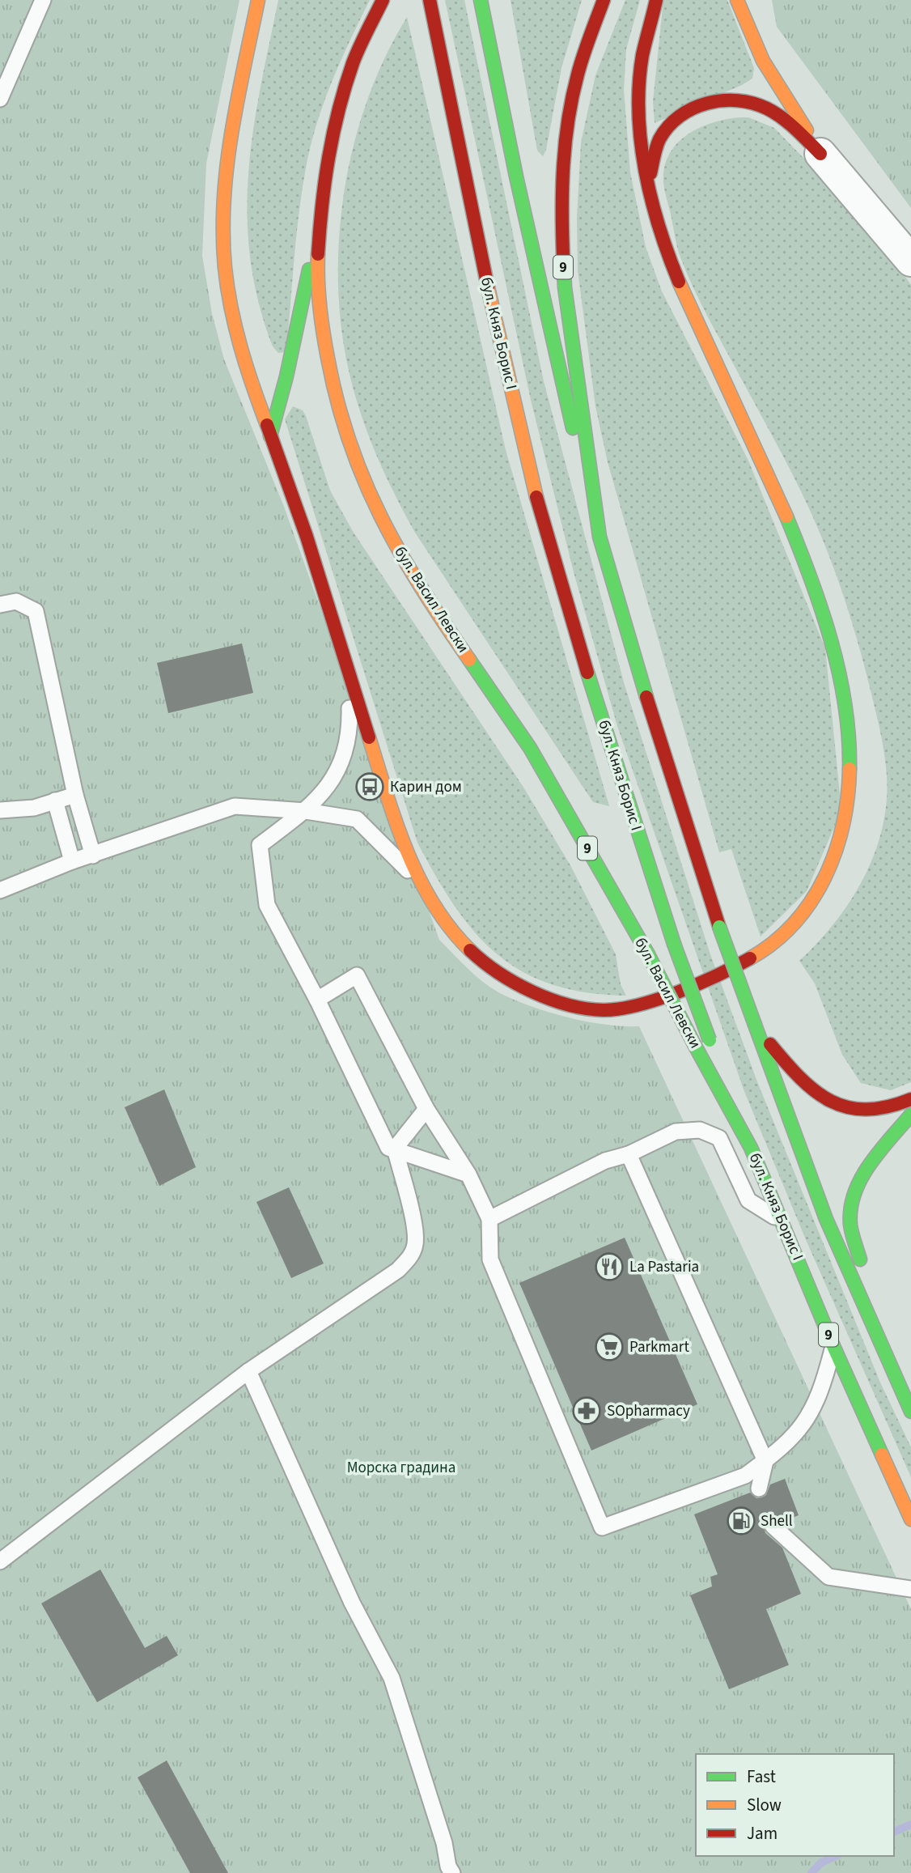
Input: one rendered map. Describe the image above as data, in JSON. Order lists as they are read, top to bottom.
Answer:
{
  "streets": {
    "main road": ["9", "бул. Княз Борис I", "бул. Васил Левски"]
  },
  "crossings": [
    ["бул. Княз Борис I", "бул. Васил Левски"]
  ],
  "parks": ["Морска градина"],
  "places": {
    "bus stop": ["Карин дом"],
    "restaurant": ["La Pastaria"],
    "supermarket": ["Parkmart"],
    "pharmacy": ["SOpharmacy"],
    "fuel station": ["Shell"]
  },
  "legend": ["Fast", "Slow", "Jam"]
}
